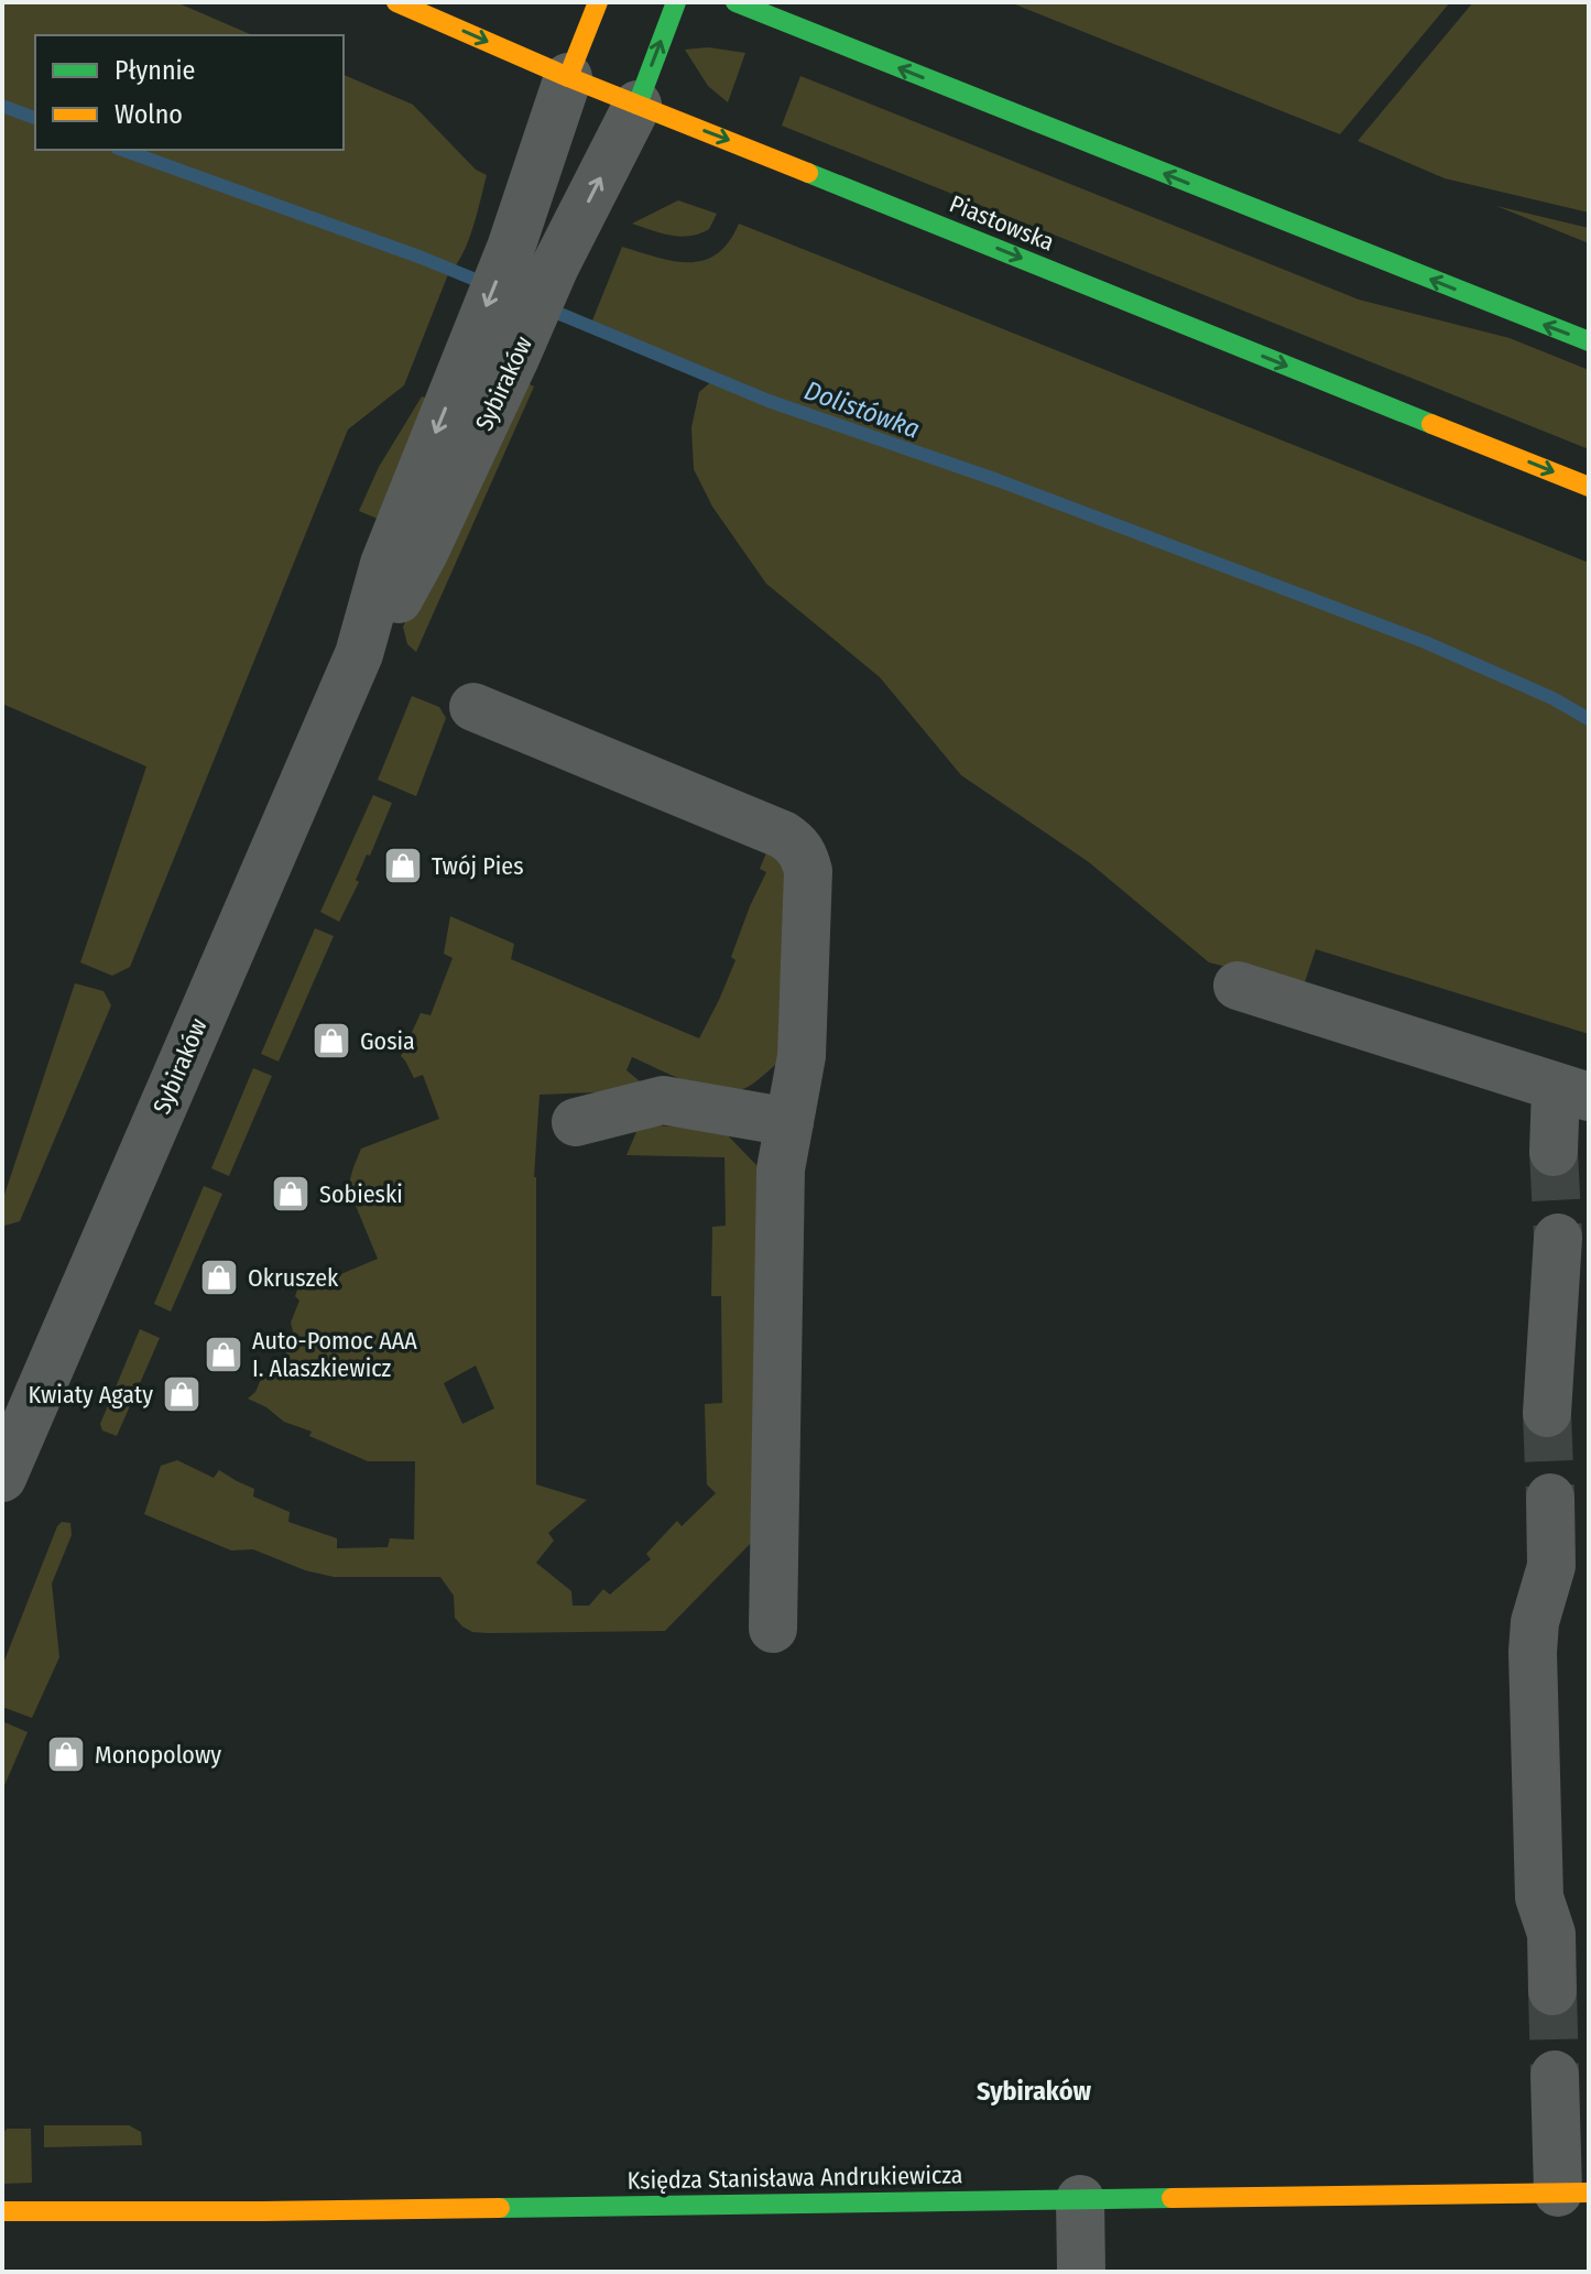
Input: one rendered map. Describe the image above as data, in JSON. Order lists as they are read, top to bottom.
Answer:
{
  "streets": {
    "main road": ["Piastowska", "Księdza Stanisława Andrukiewicza"],
    "street": ["Sybiraków"]
  },
  "crossings": [
    ["Piastowska", "Sybiraków"]
  ],
  "districts": ["Sybiraków"],
  "water": ["Dolistówka"],
  "places": {
    "shop": [
      "Twój Pies",
      "Gosia",
      "Sobieski",
      "Okruszek",
      "Auto-Pomoc AAA I. Alaszkiewicz",
      "Kwiaty Agaty",
      "Monopolowy"
    ]
  },
  "legend": ["Płynnie", "Wolno"]
}
